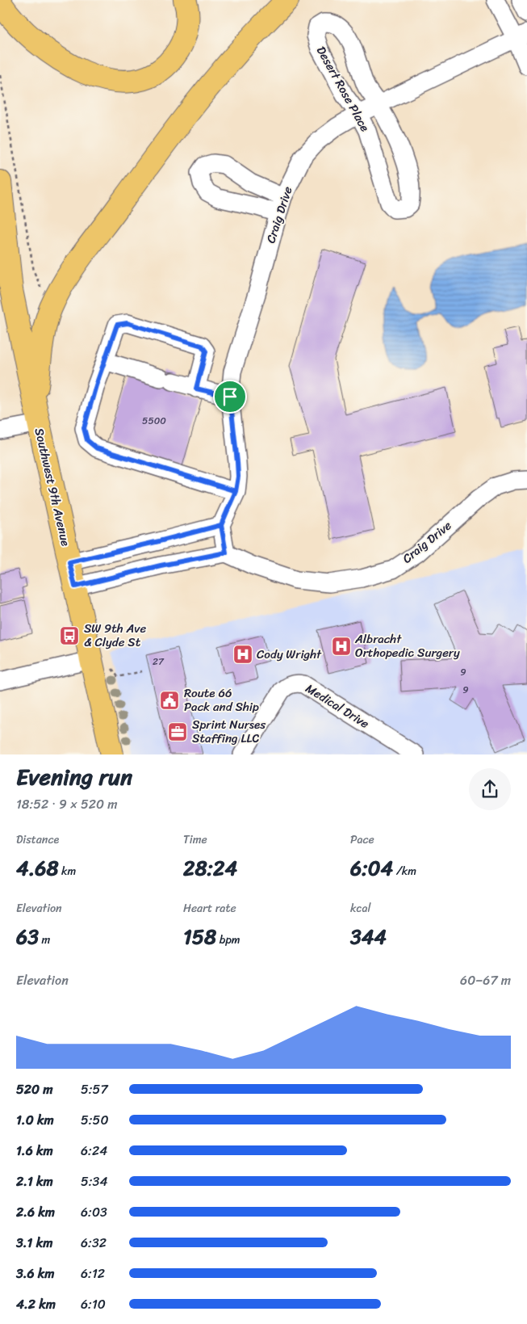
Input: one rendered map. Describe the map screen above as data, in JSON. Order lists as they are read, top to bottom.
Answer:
{
  "streets": {
    "main road": ["Southwest 9th Avenue"],
    "street": ["Desert Rose Place", "Craig Drive", "Medical Drive"]
  },
  "crossings": [
    ["Desert Rose Place", "Craig Drive"]
  ],
  "places": {
    "bus stop": ["SW 9th Ave & Clyde St"],
    "hospital": ["Albracht Orthopedic Surgery", "Cody Wright"],
    "public building": ["Route 66 Pack and Ship"],
    "office": ["Sprint Nurses Staffing LLC"]
  },
  "house_numbers": [
    "5500",
    "27",
    "9",
    "9"
  ],
  "page": {
    "heading": ["Evening run", "18:52 · 9 × 520 m"],
    "stats": [
      ["Distance", "4.68 km"],
      ["Time", "28:24"],
      ["Pace", "6:04 /km"],
      ["Elevation", "63 m"],
      ["Heart rate", "158 bpm"],
      ["kcal", "344"]
    ],
    "chart": ["Elevation", "60–67 m"],
    "list": [
      {
        "name": "520 m",
        "note": "5:57"
      },
      {
        "name": "1.0 km",
        "note": "5:50"
      },
      {
        "name": "1.6 km",
        "note": "6:24"
      },
      {
        "name": "2.1 km",
        "note": "5:34"
      },
      {
        "name": "2.6 km",
        "note": "6:03"
      },
      {
        "name": "3.1 km",
        "note": "6:32"
      },
      {
        "name": "3.6 km",
        "note": "6:12"
      },
      {
        "name": "4.2 km",
        "note": "6:10"
      }
    ]
  }
}
